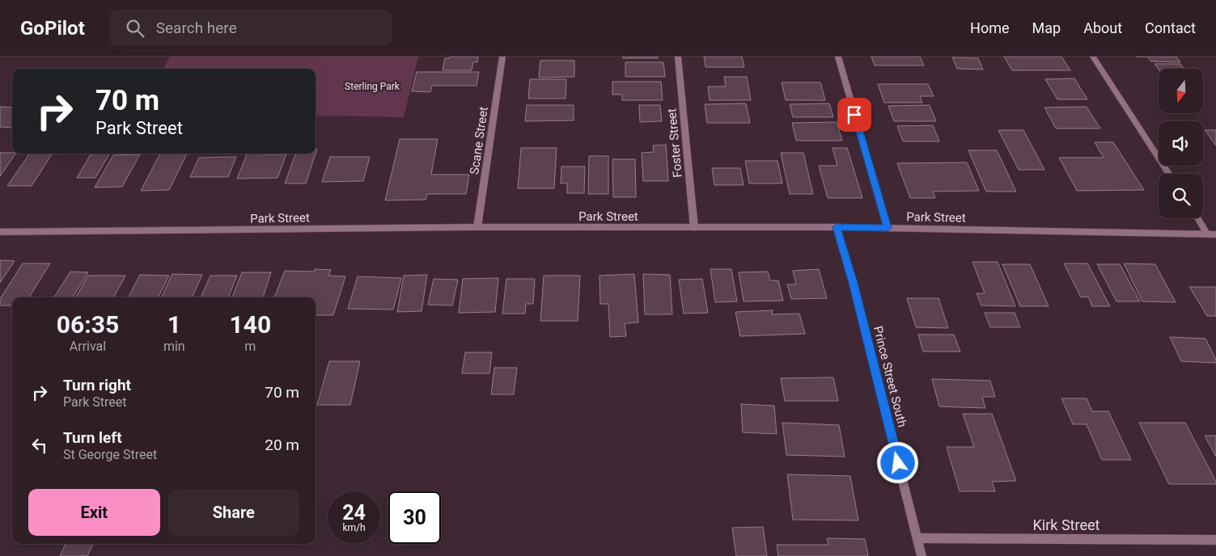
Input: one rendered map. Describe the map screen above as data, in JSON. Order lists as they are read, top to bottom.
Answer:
{
  "streets": {
    "street": [
      "Scane Street",
      "Foster Street",
      "Park Street",
      "Prince Street South",
      "Kirk Street"
    ]
  },
  "crossings": [
    ["Scane Street", "Park Street"],
    ["Foster Street", "Park Street"],
    ["Park Street", "Prince Street South"],
    ["Prince Street South", "Kirk Street"]
  ],
  "parks": ["Sterling Park"],
  "north": "bottom",
  "page": {
    "header": "GoPilot",
    "search": "Search here",
    "nav": [
      "Home",
      "Map",
      "About",
      "Contact"
    ],
    "turn": ["70 m", "Park Street"],
    "eta": [
      "06:35",
      "Arrival",
      "1",
      "min",
      "140",
      "m"
    ],
    "list": [
      {
        "name": "Turn right",
        "note": "Park Street",
        "value": "70 m"
      },
      {
        "name": "Turn left",
        "note": "St George Street",
        "value": "20 m"
      }
    ],
    "buttons": ["Exit", "Share"],
    "speed": "24 km/h",
    "limit": "30"
  }
}
